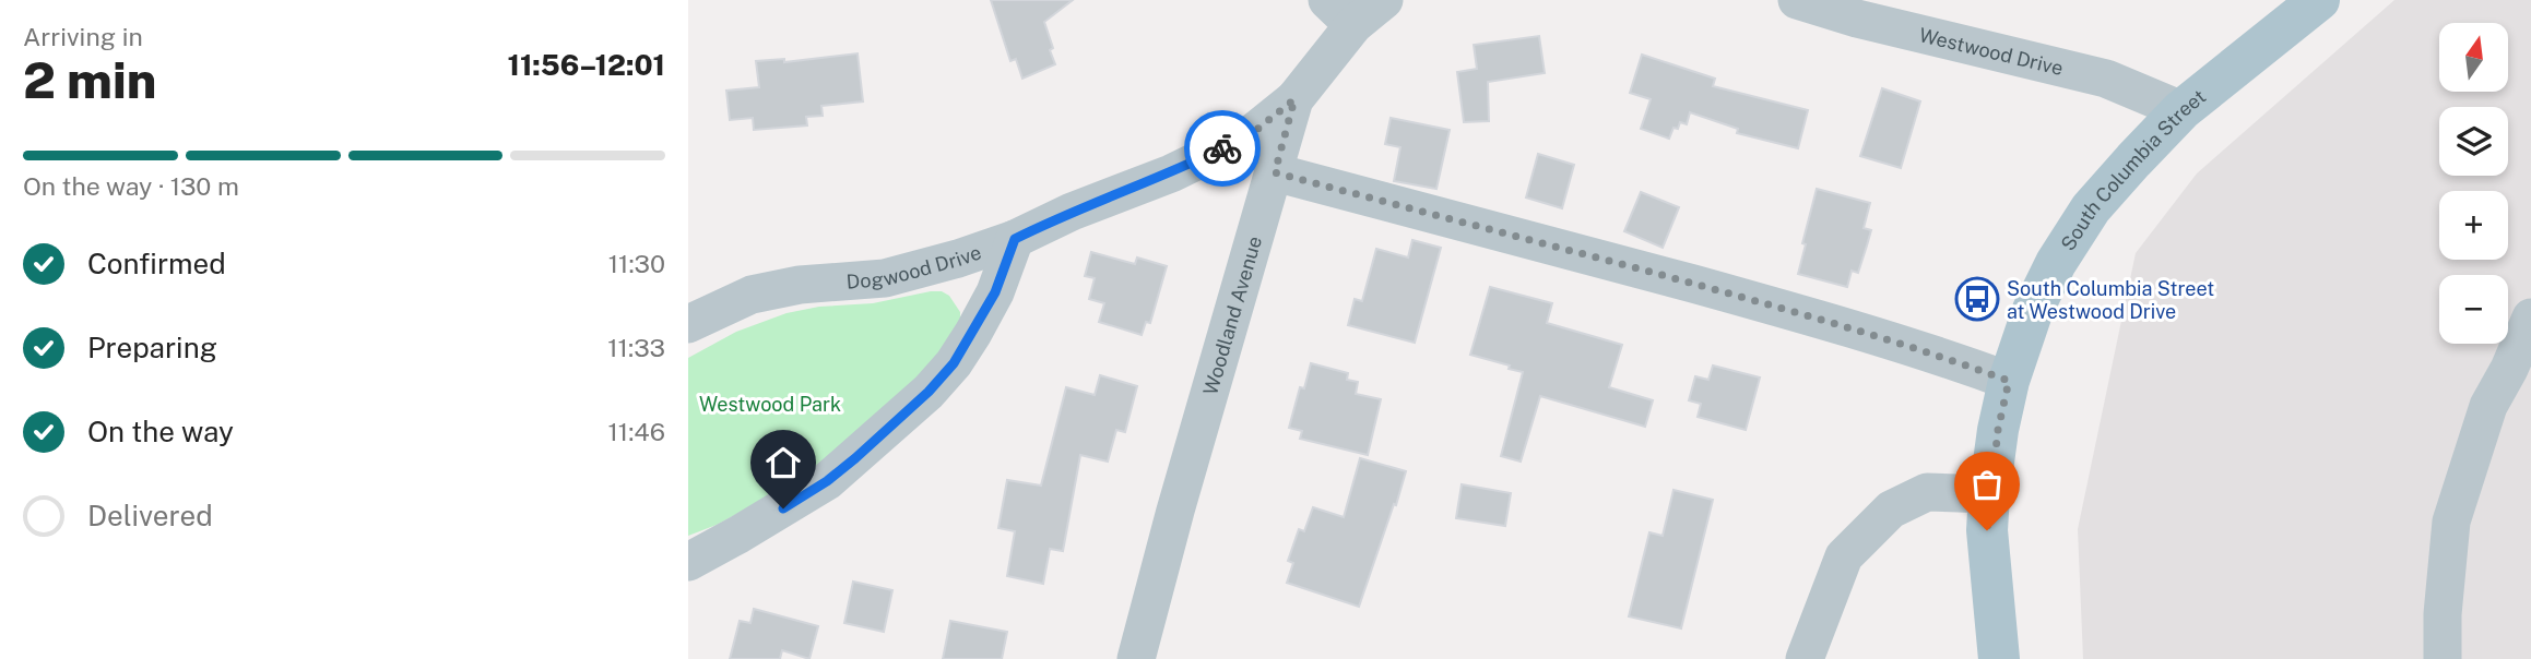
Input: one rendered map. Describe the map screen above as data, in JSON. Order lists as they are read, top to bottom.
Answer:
{
  "streets": {
    "main road": ["South Columbia Street"],
    "street": ["Westwood Drive", "Dogwood Drive", "Woodland Avenue"]
  },
  "crossings": [
    ["Westwood Drive", "South Columbia Street"],
    ["Dogwood Drive", "Woodland Avenue"]
  ],
  "parks": ["Westwood Park"],
  "places": {
    "bus stop": ["South Columbia Street at Westwood Drive"]
  },
  "north": "top",
  "page": {
    "heading": ["2 min", "Arriving in", "11:56–12:01"],
    "map_buttons": ["+", "−"],
    "bar": "On the way · 130 m",
    "list": [
      ["Confirmed", "11:30"],
      ["Preparing", "11:33"],
      ["On the way", "11:46"],
      "Delivered"
    ]
  }
}
